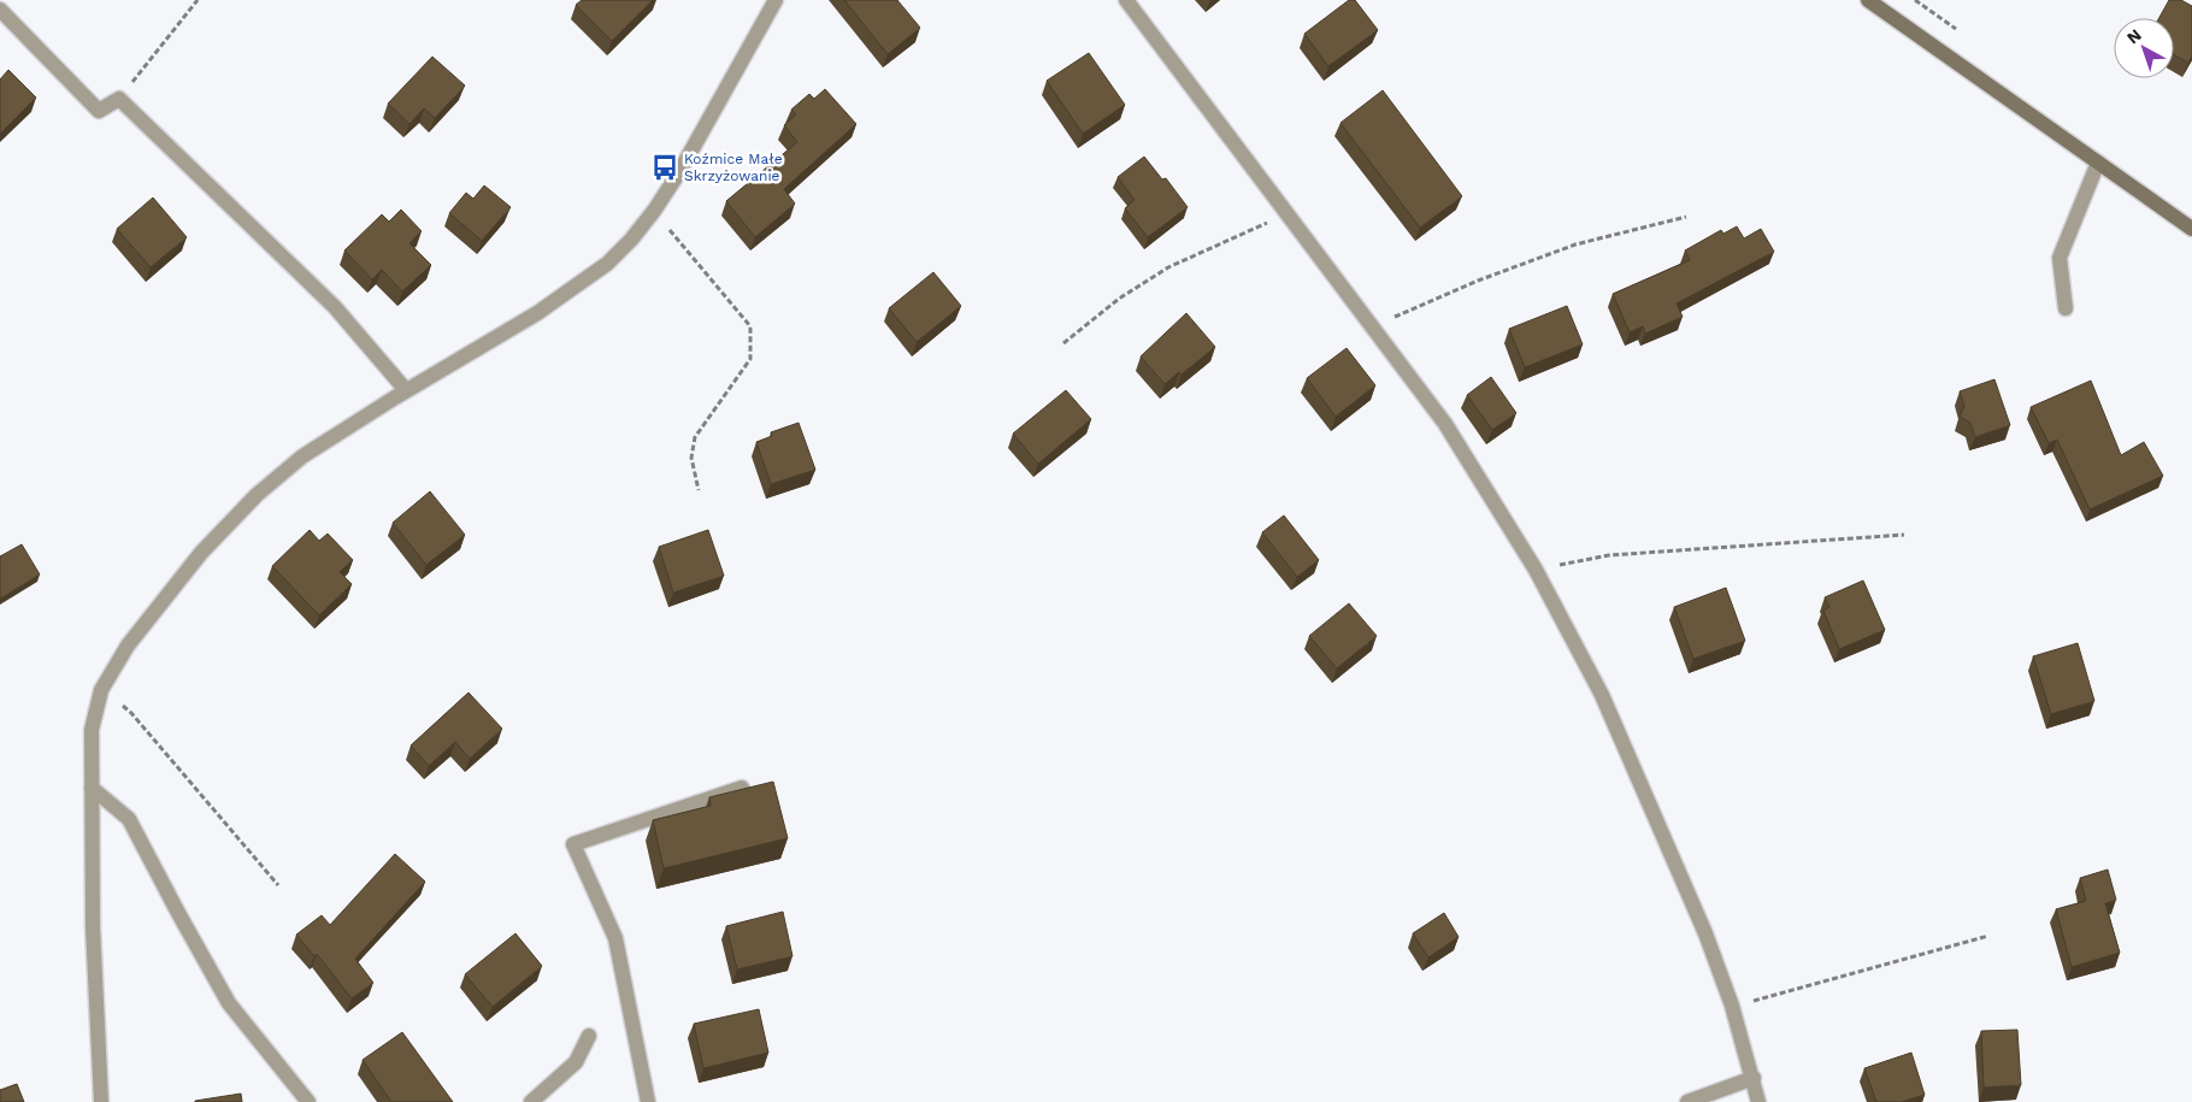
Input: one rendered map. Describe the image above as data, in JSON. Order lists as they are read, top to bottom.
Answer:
{
  "places": {
    "bus stop": ["Koźmice Małe Skrzyżowanie"]
  },
  "north": "top left"
}
